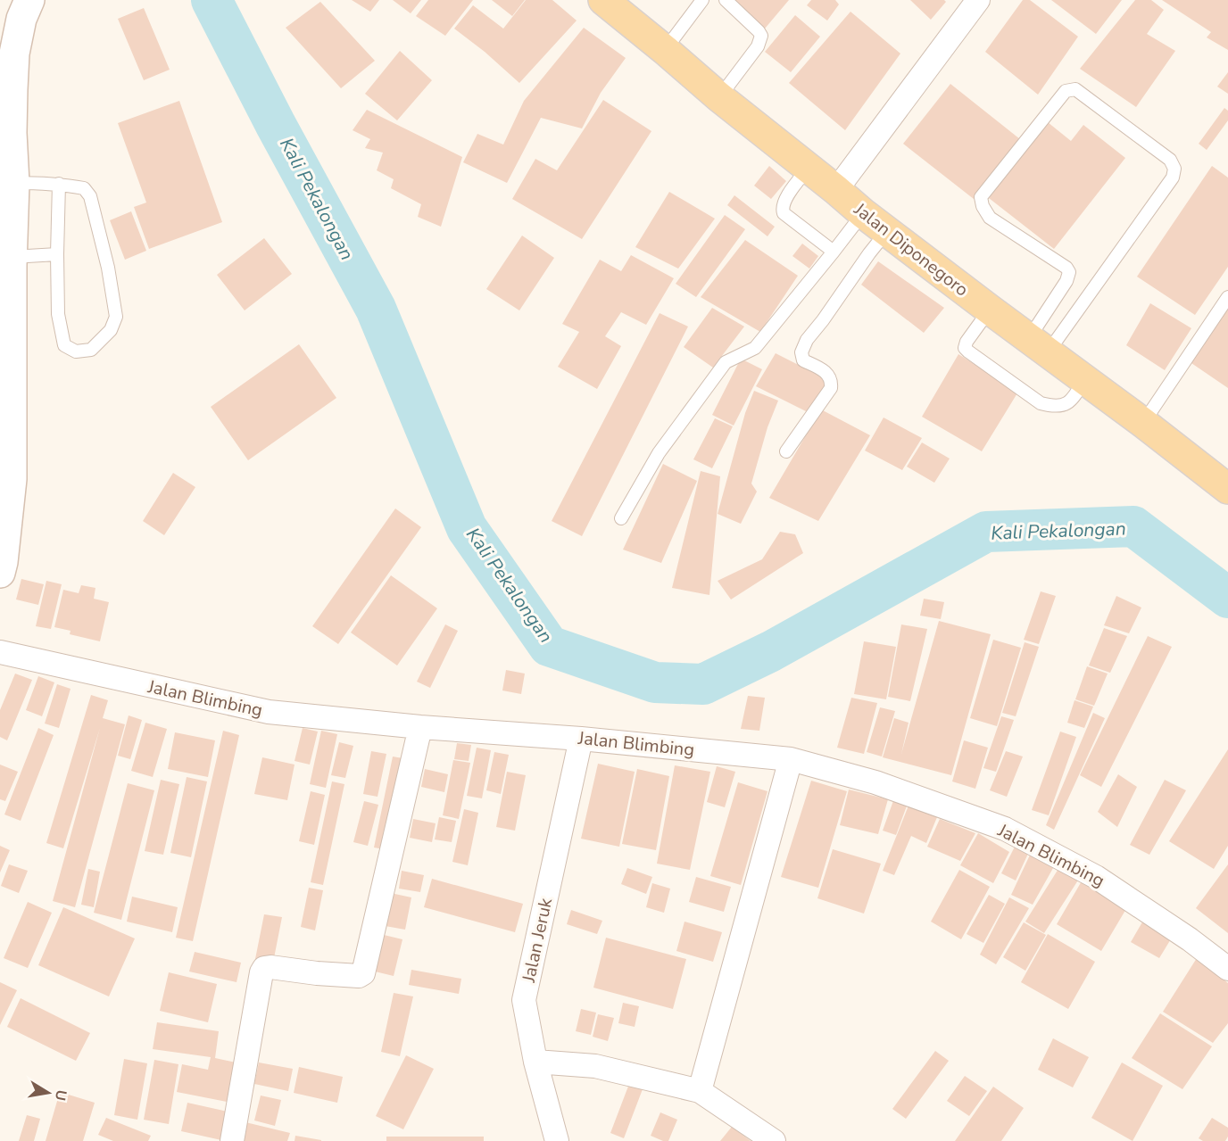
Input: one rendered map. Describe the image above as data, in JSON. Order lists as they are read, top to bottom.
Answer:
{
  "streets": {
    "main road": ["Jalan Diponegoro"],
    "street": ["Jalan Blimbing", "Jalan Jeruk"]
  },
  "crossings": [
    ["Jalan Blimbing", "Jalan Jeruk"]
  ],
  "water": ["Kali Pekalongan"],
  "north": "right"
}
